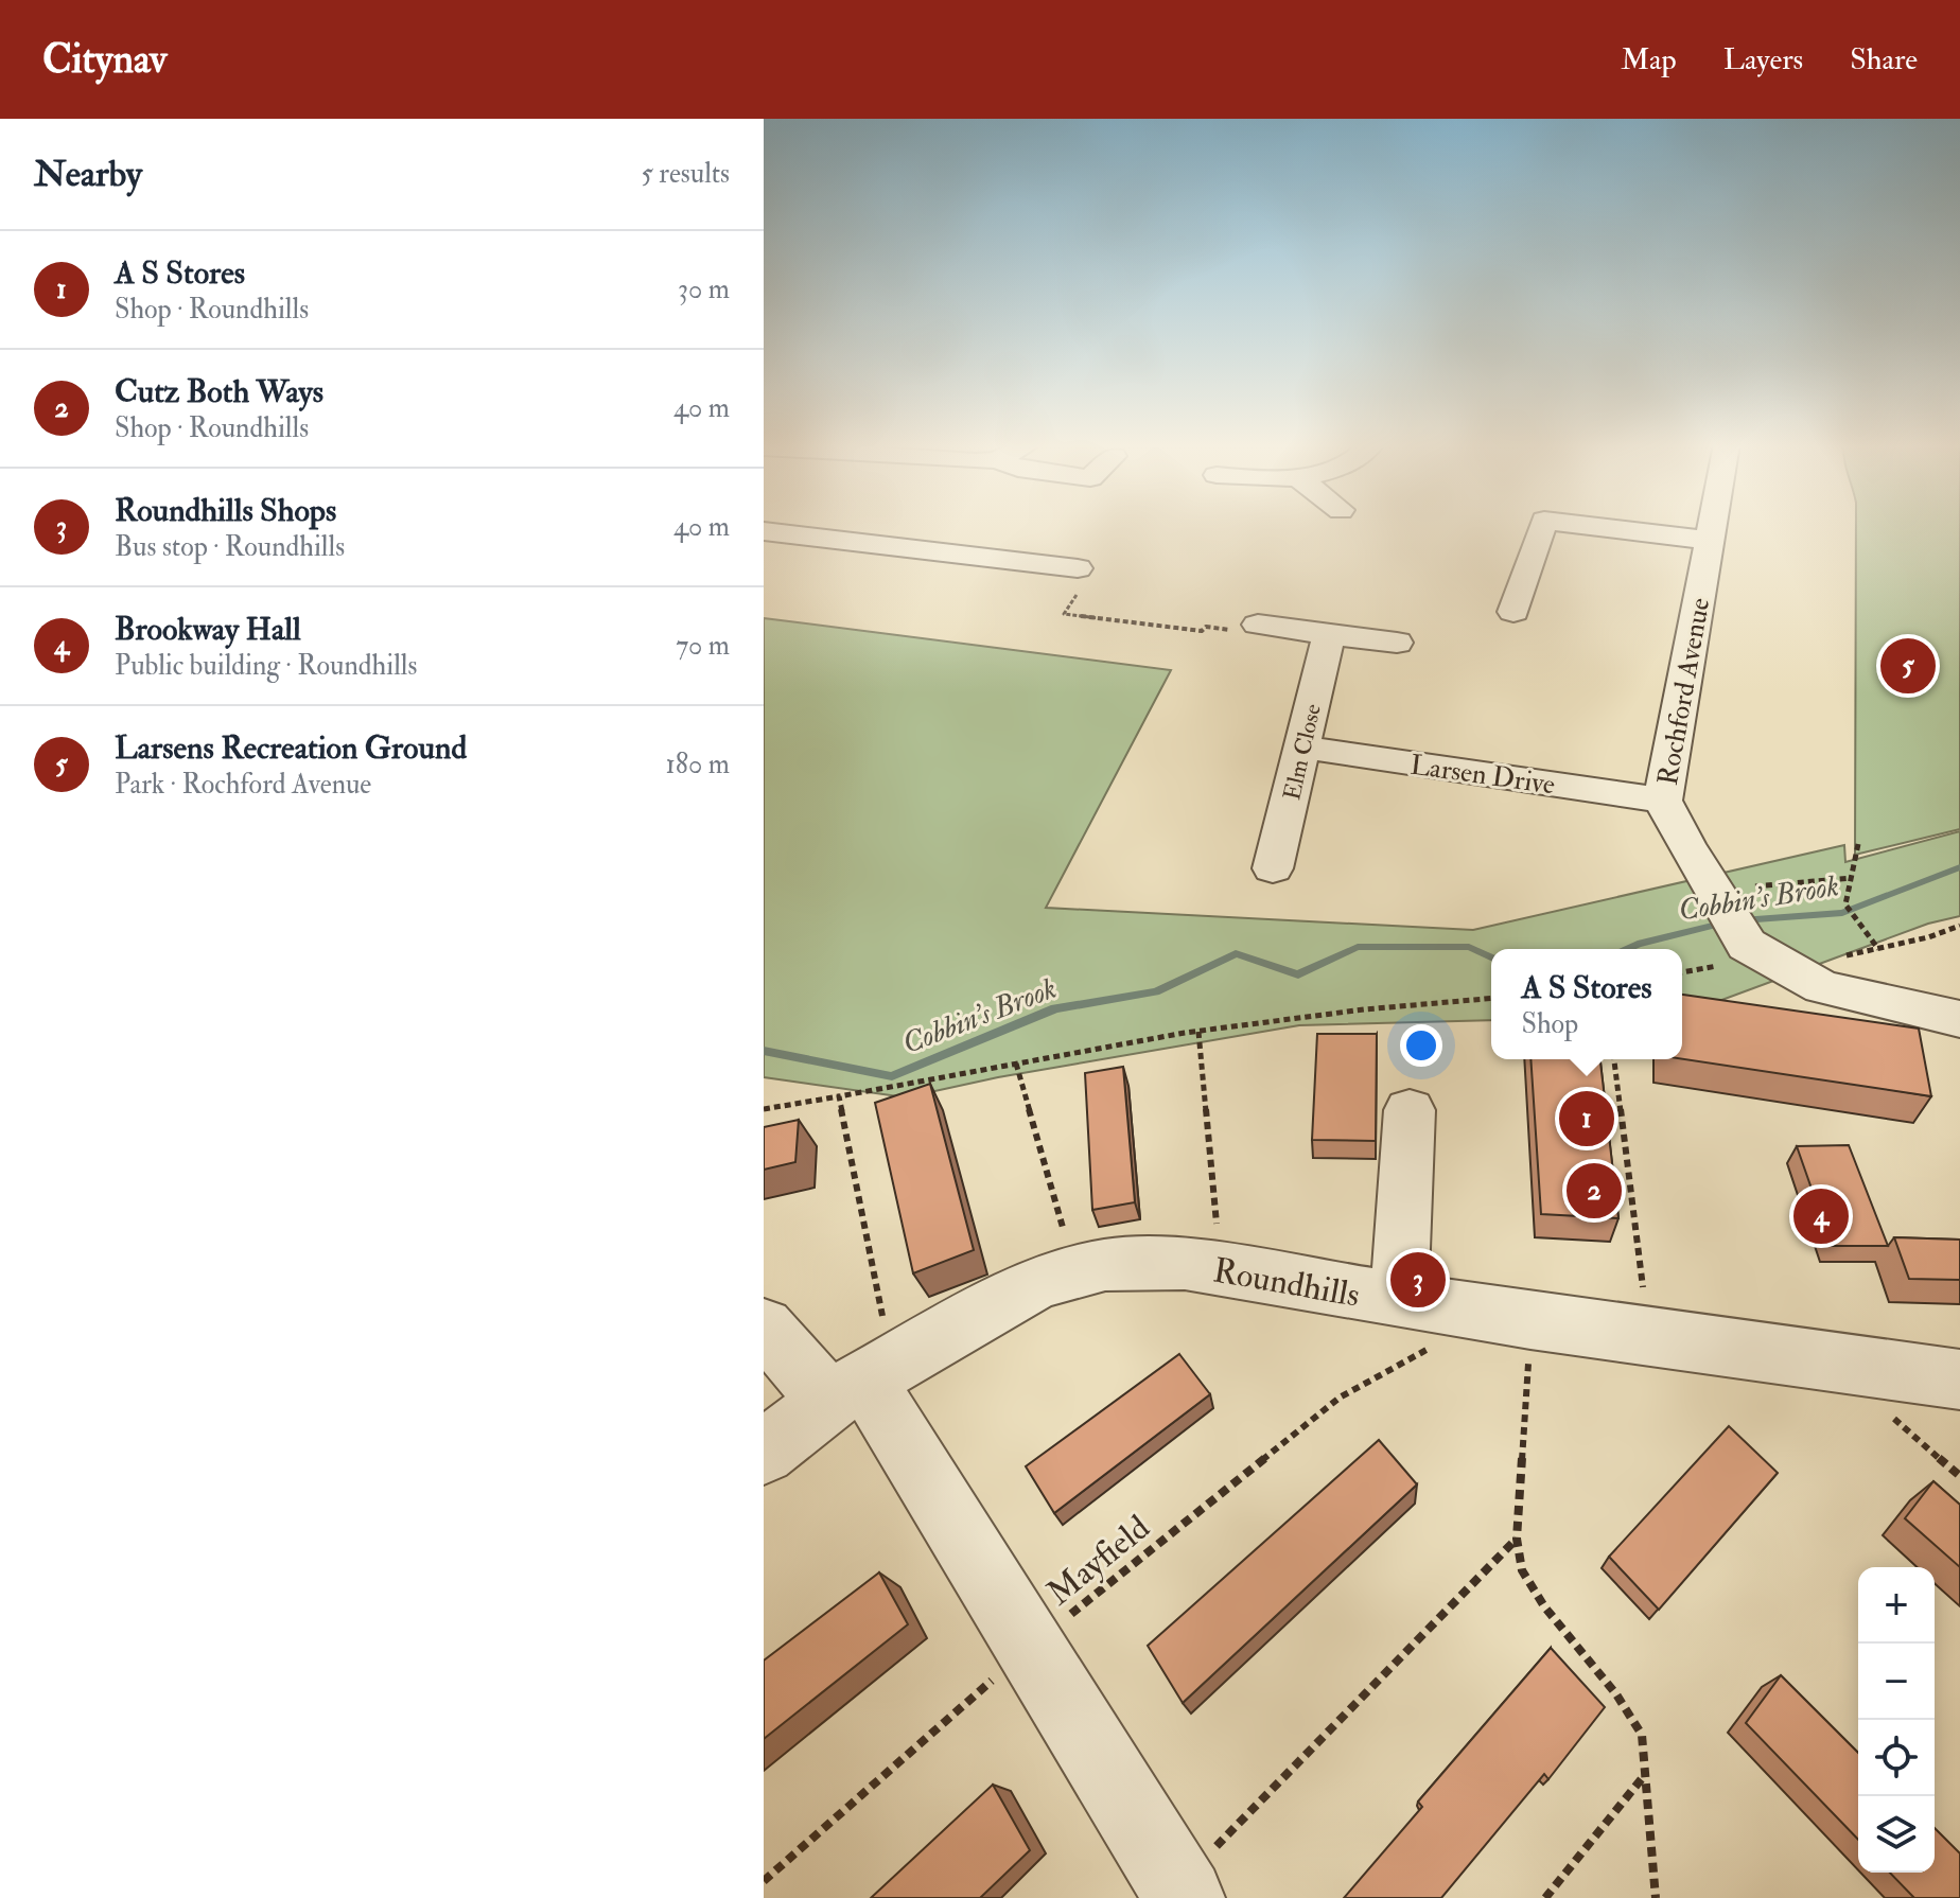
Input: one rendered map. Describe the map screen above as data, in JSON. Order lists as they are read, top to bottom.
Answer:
{
  "streets": {
    "street": [
      "Rochford Avenue",
      "Elm Close",
      "Larsen Drive",
      "Roundhills"
    ],
    "path": ["Mayfield"]
  },
  "crossings": [
    ["Rochford Avenue", "Larsen Drive"],
    ["Elm Close", "Larsen Drive"],
    ["Roundhills", "Mayfield"]
  ],
  "water": ["Cobbin's Brook"],
  "page": {
    "header": "Citynav",
    "nav": ["Map", "Layers", "Share"],
    "heading": ["Nearby", "5 results"],
    "list": [
      {
        "mark": "1",
        "name": "A S Stores",
        "note": "Shop · Roundhills",
        "value": "30 m"
      },
      {
        "mark": "2",
        "name": "Cutz Both Ways",
        "note": "Shop · Roundhills",
        "value": "40 m"
      },
      {
        "mark": "3",
        "name": "Roundhills Shops",
        "note": "Bus stop · Roundhills",
        "value": "40 m"
      },
      {
        "mark": "4",
        "name": "Brookway Hall",
        "note": "Public building · Roundhills",
        "value": "70 m"
      },
      {
        "mark": "5",
        "name": "Larsens Recreation Ground",
        "note": "Park · Rochford Avenue",
        "value": "180 m"
      }
    ],
    "pins": [
      "5",
      "1",
      "2",
      "4",
      "3"
    ],
    "popup": ["A S Stores", "Shop"],
    "map_buttons": ["+", "−"]
  }
}
